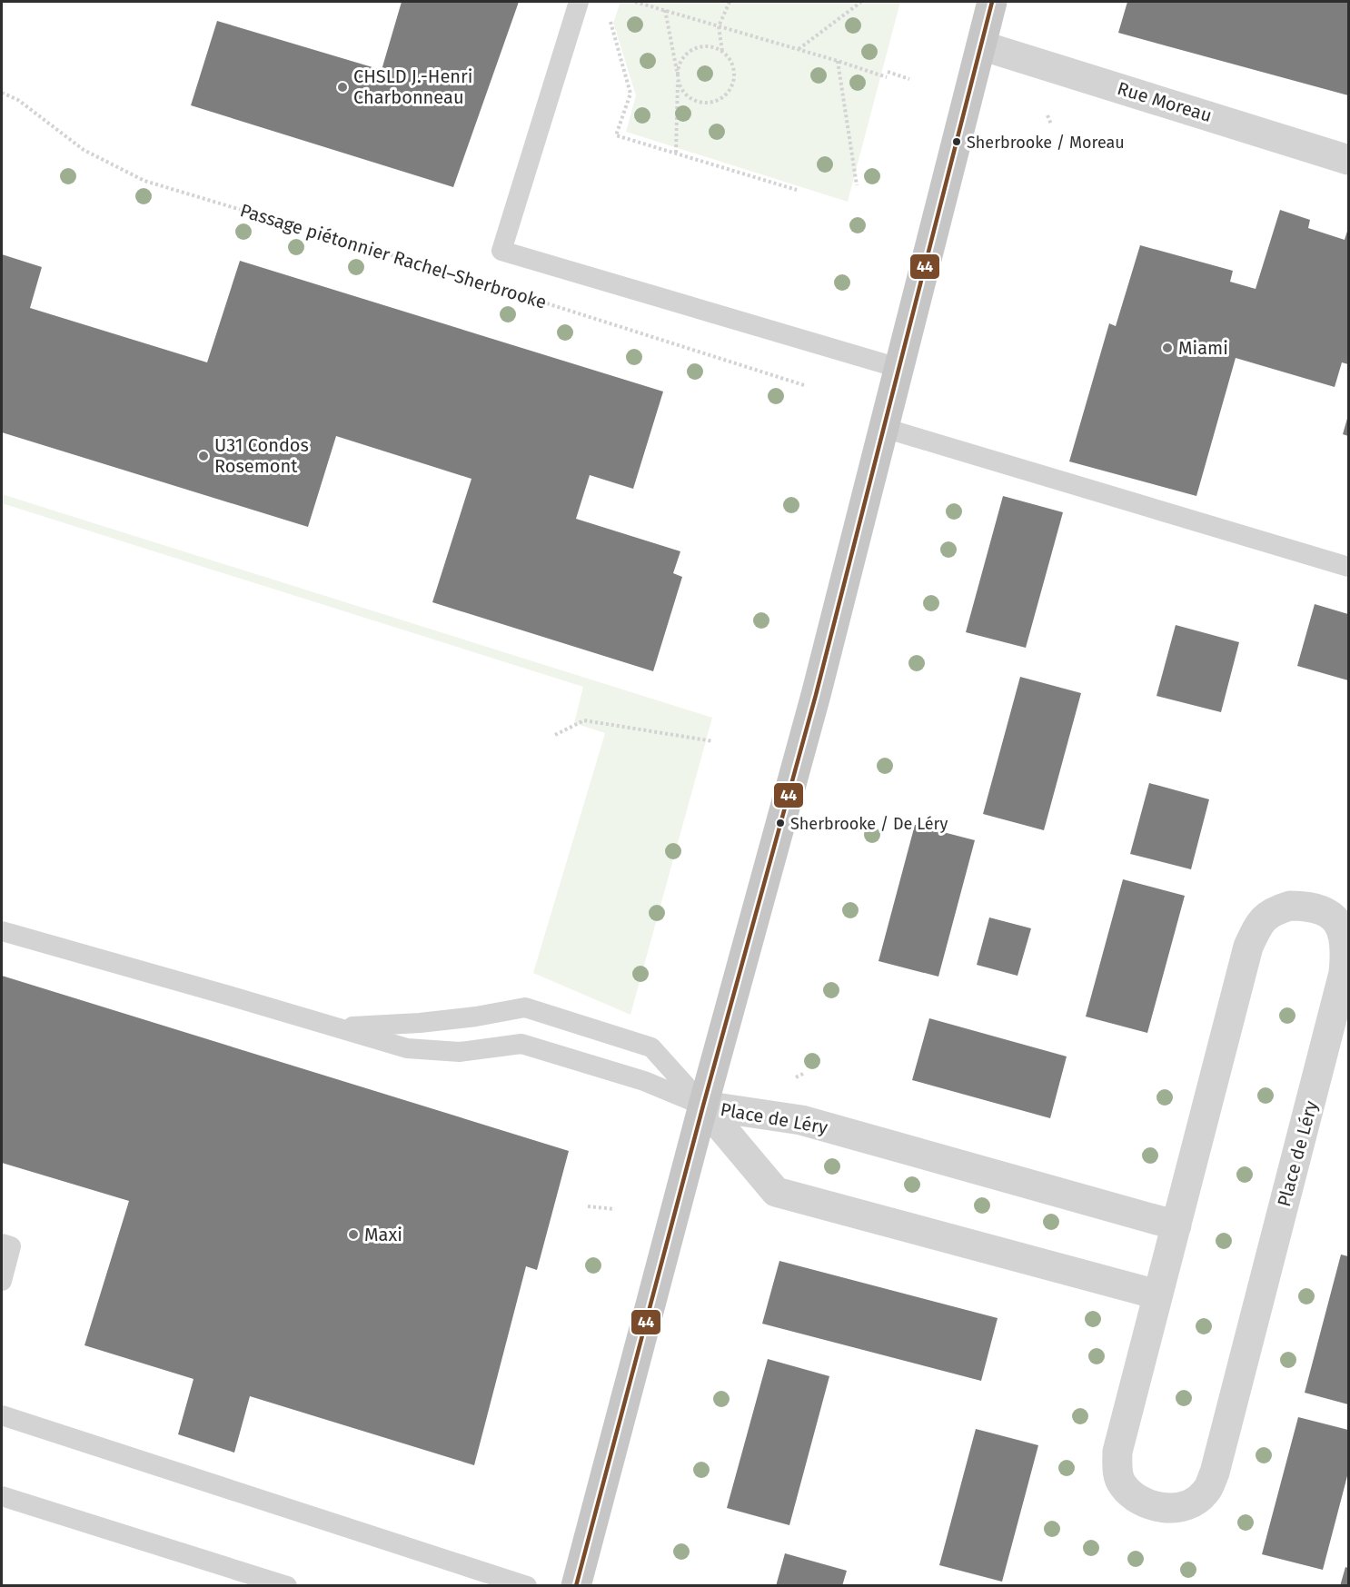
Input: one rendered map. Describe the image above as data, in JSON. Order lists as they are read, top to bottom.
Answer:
{
  "streets": {
    "street": ["Rue Moreau", "Place de Léry"],
    "path": ["Passage piétonnier Rachel–Sherbrooke"]
  },
  "places": [
    "CHSLD J.-Henri Charbonneau",
    "Sherbrooke / Moreau",
    "Miami",
    "U31 Condos Rosemont",
    "Sherbrooke / De Léry",
    "Maxi"
  ],
  "lines": ["transit line 44"]
}
